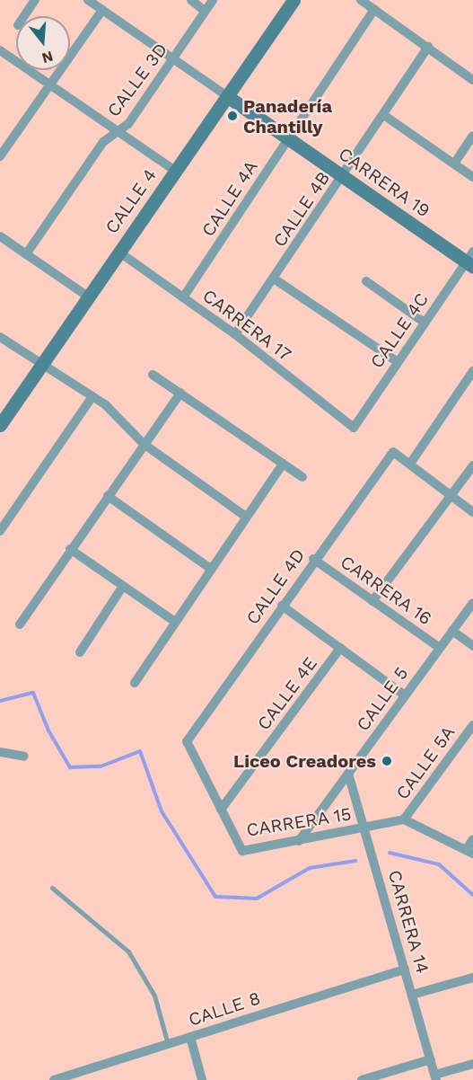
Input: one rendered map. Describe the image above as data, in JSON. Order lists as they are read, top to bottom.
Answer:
{
  "streets": {
    "street": [
      "CALLE 3D",
      "CARRERA 19",
      "CALLE 4A",
      "CALLE 4",
      "CALLE 4B",
      "CARRERA 17",
      "CALLE 4C",
      "CALLE 4D",
      "CARRERA 16",
      "CALLE 4E",
      "CALLE 5",
      "CALLE 5A",
      "CARRERA 15",
      "CARRERA 14",
      "CALLE 8"
    ]
  },
  "crossings": [
    ["CALLE 3D", "CARRERA 19"],
    ["CARRERA 19", "CALLE 4A"],
    ["CARRERA 19", "CALLE 4"],
    ["CARRERA 19", "CALLE 4B"],
    ["CARRERA 19", "CALLE 4C"],
    ["CALLE 4A", "CARRERA 17"],
    ["CALLE 4", "CARRERA 17"],
    ["CALLE 4B", "CARRERA 17"],
    ["CARRERA 17", "CALLE 4C"],
    ["CALLE 4D", "CARRERA 16"],
    ["CALLE 4D", "CARRERA 15"],
    ["CARRERA 16", "CALLE 5"],
    ["CALLE 4E", "CARRERA 15"],
    ["CALLE 5", "CARRERA 15"],
    ["CALLE 5", "CARRERA 14"],
    ["CALLE 5A", "CARRERA 15"],
    ["CARRERA 15", "CARRERA 14"],
    ["CARRERA 14", "CALLE 8"]
  ],
  "places": ["Panadería Chantilly", "Liceo Creadores"],
  "north": "bottom"
}
